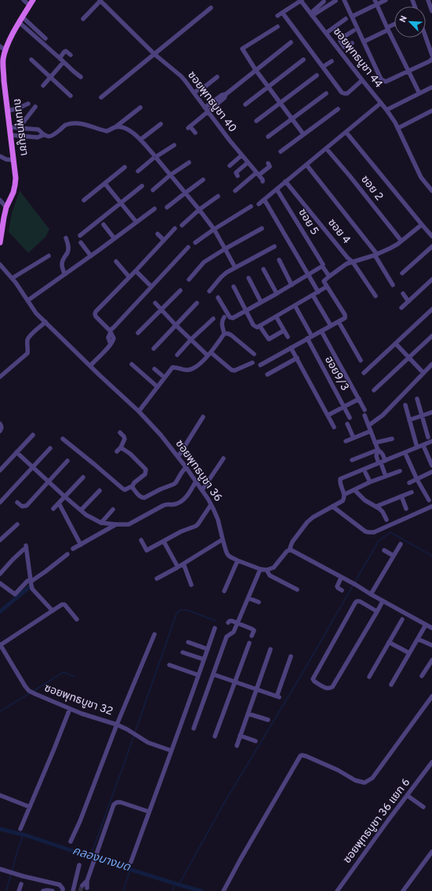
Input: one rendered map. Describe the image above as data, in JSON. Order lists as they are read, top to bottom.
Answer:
{
  "streets": {
    "main road": ["ถนนพุทธบูชา"],
    "street": [
      "ซอยพุทธบูชา 44",
      "ซอยพุทธบูชา 40",
      "ซอย 2",
      "ซอย 5",
      "ซอย 4",
      "ฮอย9/3",
      "ซอยพุทธบูชา 36",
      "ซอยพุทธบูชา 32",
      "ซอยพุทธบูชา 36 แยก 6"
    ]
  },
  "water": ["คลองบางมด"],
  "north": "top left"
}
